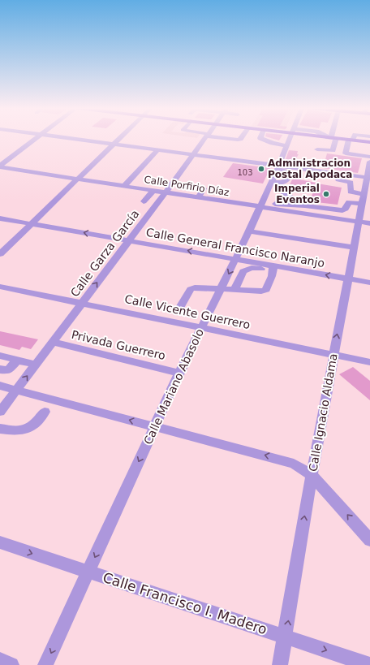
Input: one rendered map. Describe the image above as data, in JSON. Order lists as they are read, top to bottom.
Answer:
{
  "streets": {
    "street": [
      "Calle Porfirio Díaz",
      "Calle General Francisco Naranjo",
      "Calle Garza García",
      "Calle Vicente Guerrero",
      "Privada Guerrero",
      "Calle Mariano Abasolo",
      "Calle Ignacio Aldama",
      "Calle Francisco I. Madero"
    ]
  },
  "crossings": [
    ["Calle Porfirio Díaz", "Calle Garza García"],
    ["Calle Porfirio Díaz", "Calle Mariano Abasolo"],
    ["Calle Porfirio Díaz", "Calle Ignacio Aldama"],
    ["Calle General Francisco Naranjo", "Calle Garza García"],
    ["Calle General Francisco Naranjo", "Calle Mariano Abasolo"],
    ["Calle General Francisco Naranjo", "Calle Ignacio Aldama"],
    ["Calle Garza García", "Calle Vicente Guerrero"],
    ["Calle Garza García", "Privada Guerrero"],
    ["Calle Vicente Guerrero", "Calle Mariano Abasolo"],
    ["Calle Vicente Guerrero", "Calle Ignacio Aldama"],
    ["Privada Guerrero", "Calle Mariano Abasolo"],
    ["Calle Mariano Abasolo", "Calle Francisco I. Madero"],
    ["Calle Ignacio Aldama", "Calle Francisco I. Madero"]
  ],
  "one_way": ["Calle Mariano Abasolo", "Calle Ignacio Aldama", "Calle Francisco I. Madero"],
  "places": ["Administracion Postal Apodaca", "Imperial Eventos"],
  "house_numbers": ["103"]
}
